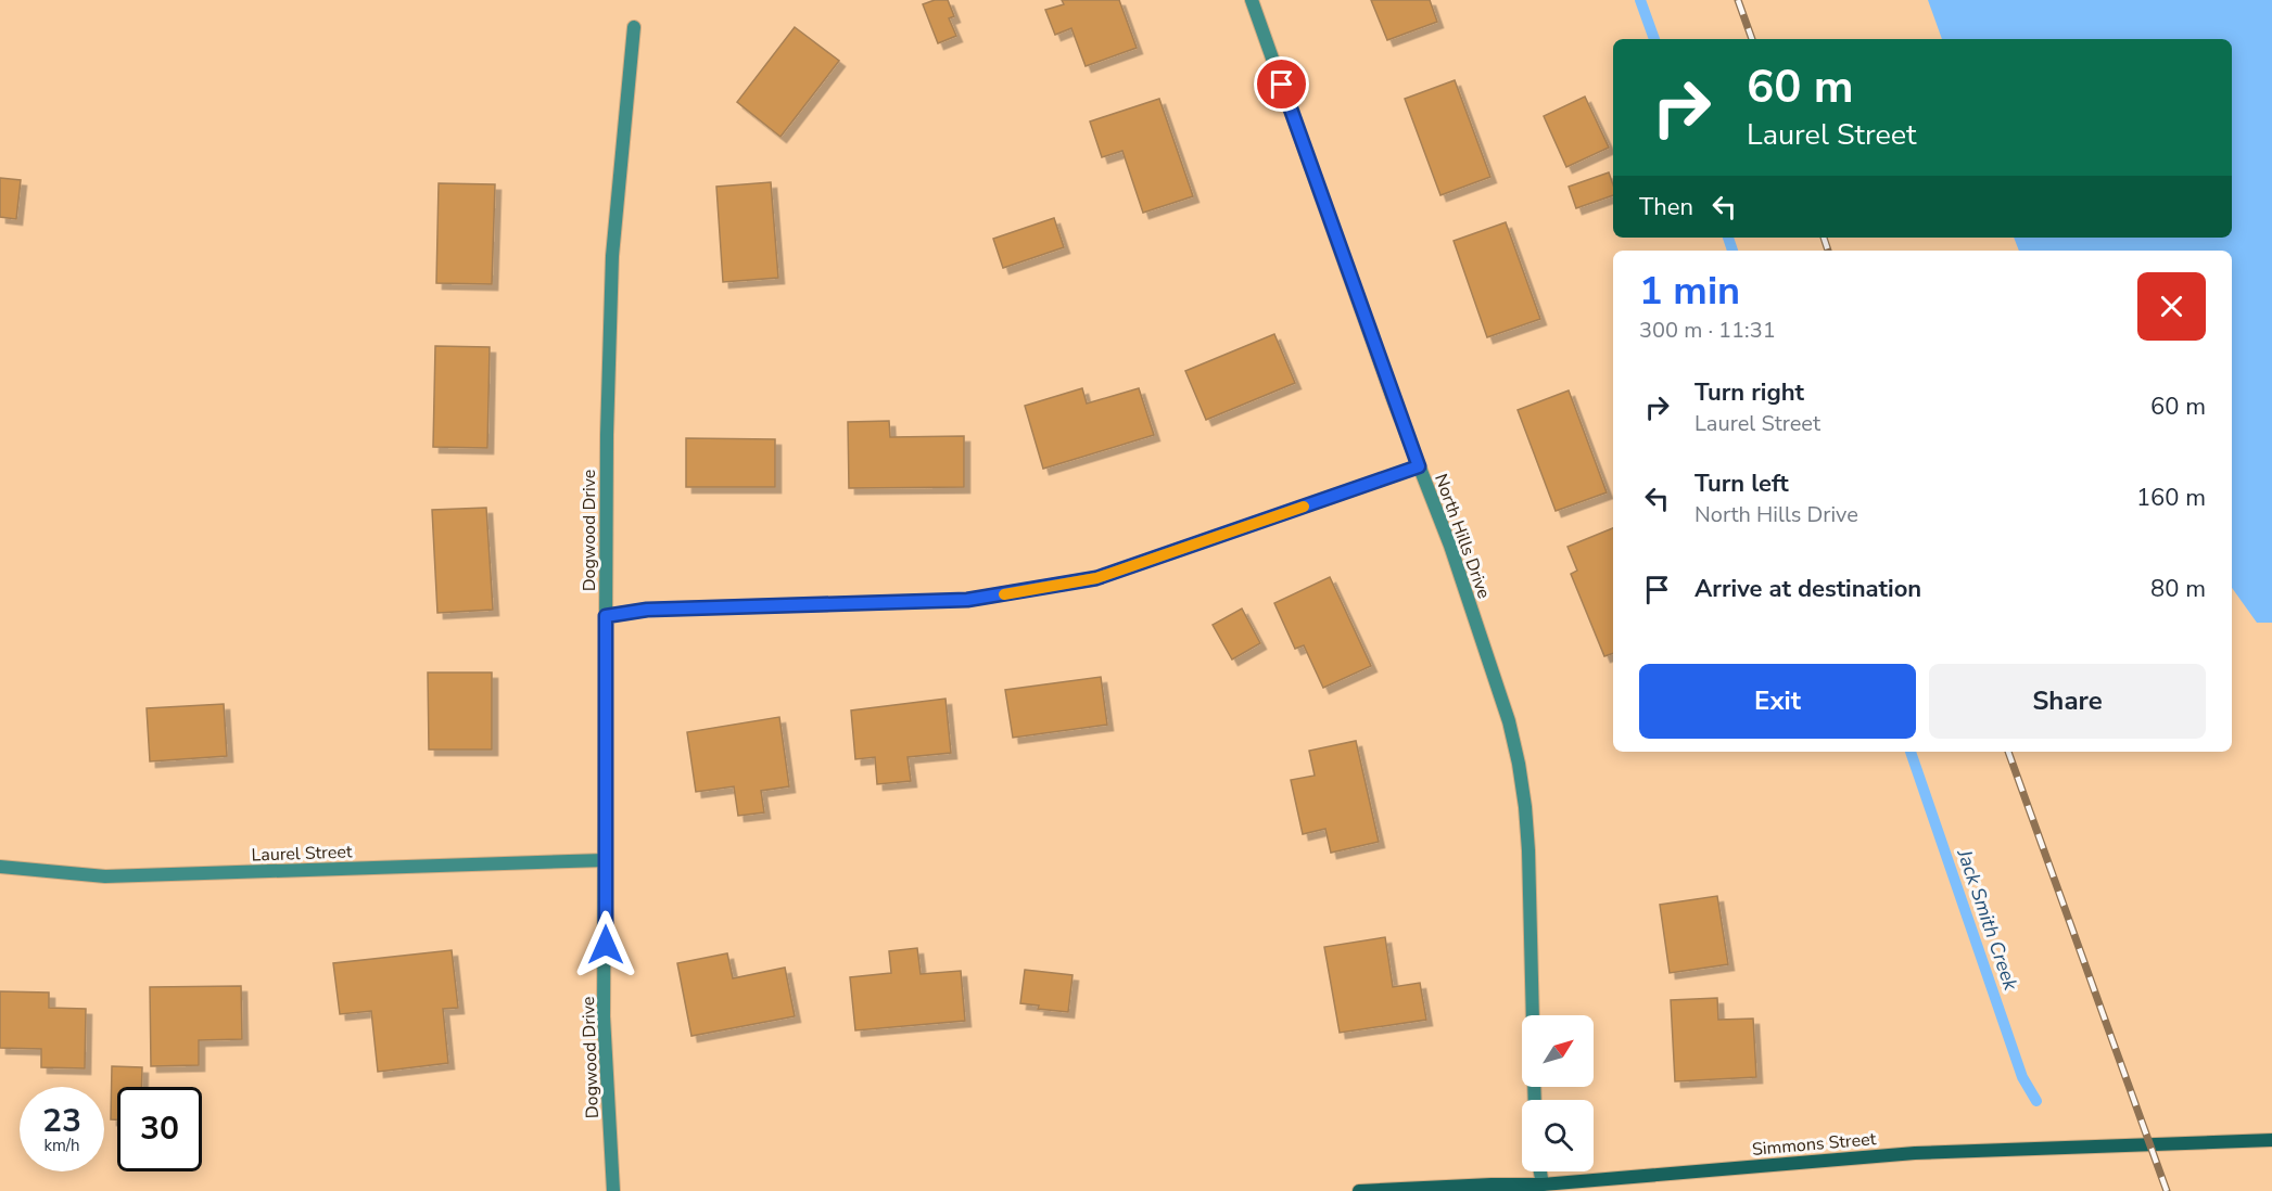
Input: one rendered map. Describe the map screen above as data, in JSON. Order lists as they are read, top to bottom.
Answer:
{
  "streets": {
    "street": [
      "Dogwood Drive",
      "North Hills Drive",
      "Laurel Street",
      "Simmons Street"
    ]
  },
  "crossings": [
    ["Dogwood Drive", "Laurel Street"]
  ],
  "water": ["Jack Smith Creek"],
  "north": "top right",
  "page": {
    "turn": ["60 m", "Laurel Street"],
    "then": "Then",
    "heading": ["1 min", "300 m · 11:31"],
    "list": [
      {
        "name": "Turn right",
        "note": "Laurel Street",
        "value": "60 m"
      },
      {
        "name": "Turn left",
        "note": "North Hills Drive",
        "value": "160 m"
      },
      {
        "name": "Arrive at destination",
        "value": "80 m"
      }
    ],
    "buttons": ["Exit", "Share"],
    "speed": "23 km/h",
    "limit": "30"
  }
}
